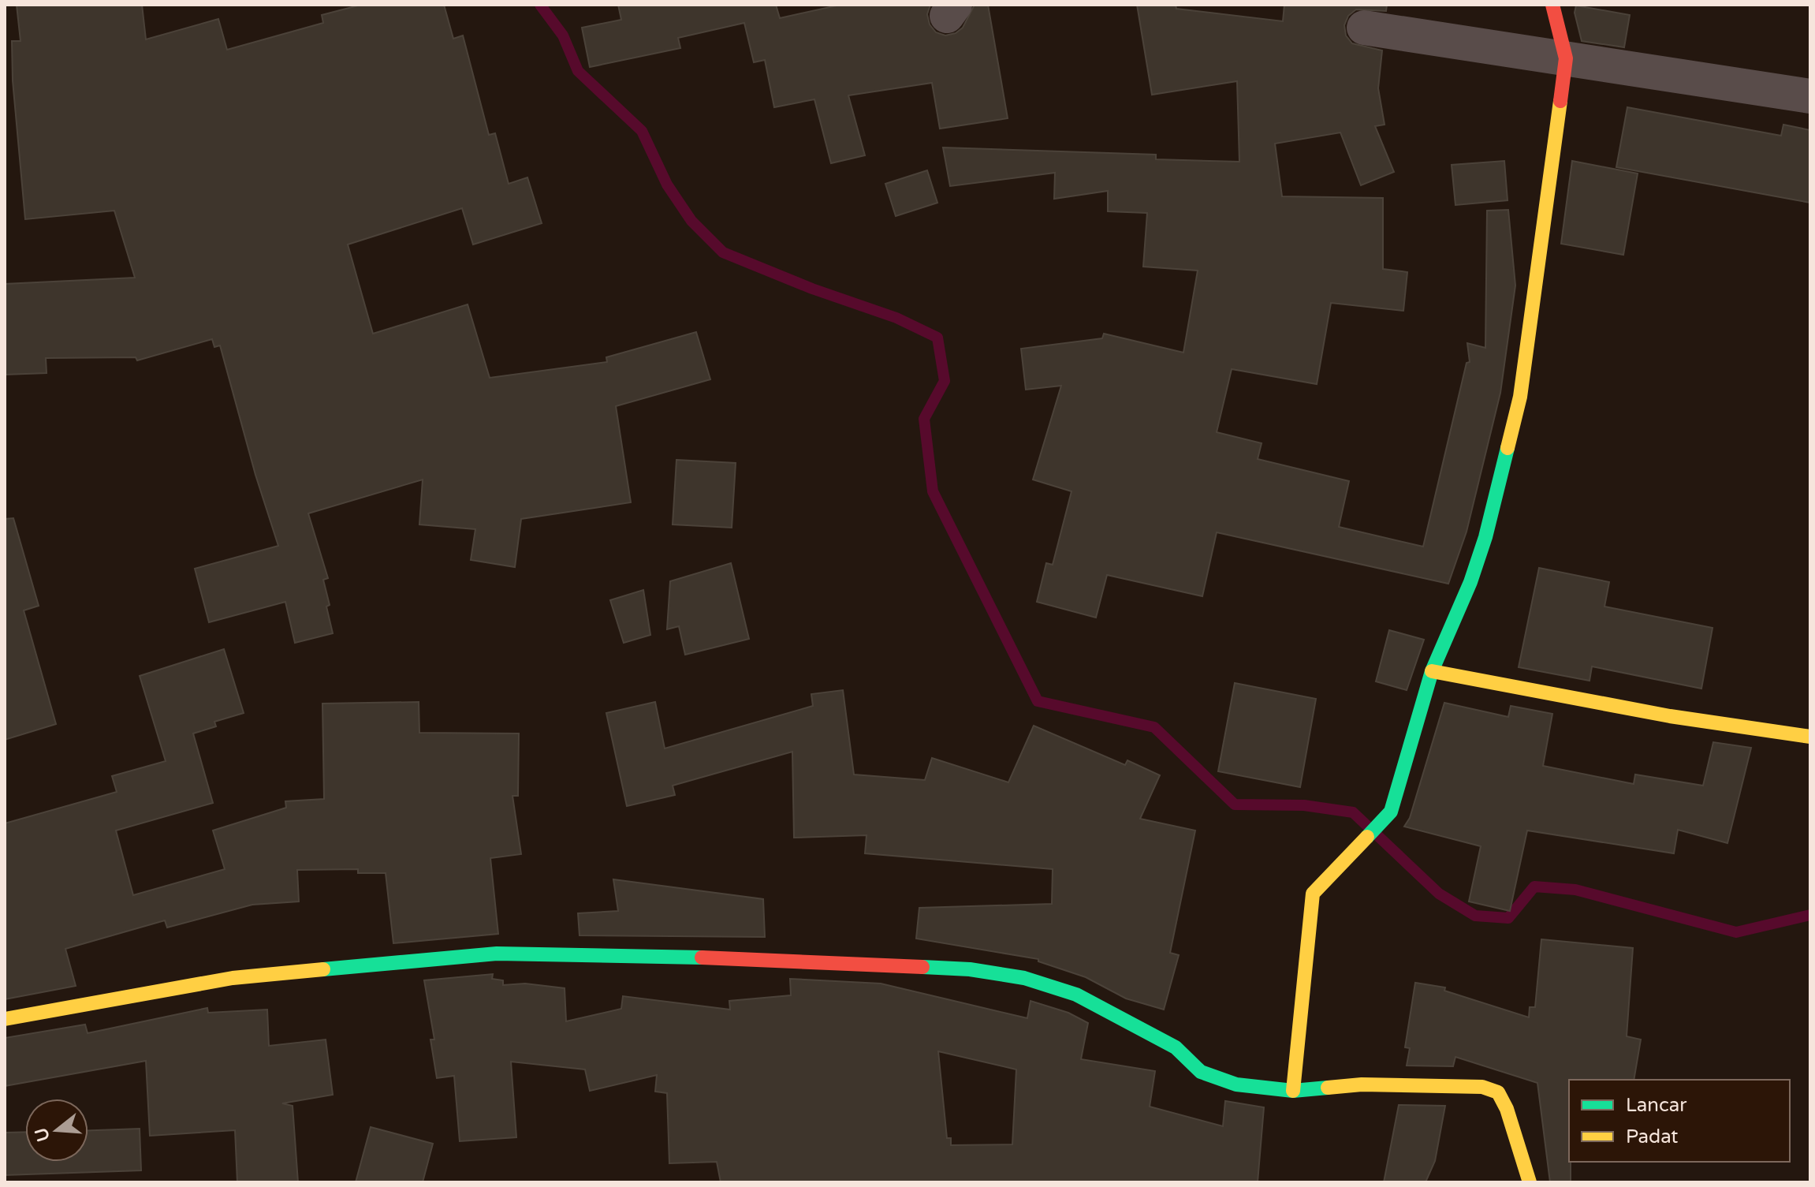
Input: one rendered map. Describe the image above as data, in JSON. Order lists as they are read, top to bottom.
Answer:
{
  "legend": ["Lancar", "Padat"],
  "north": "left"
}
